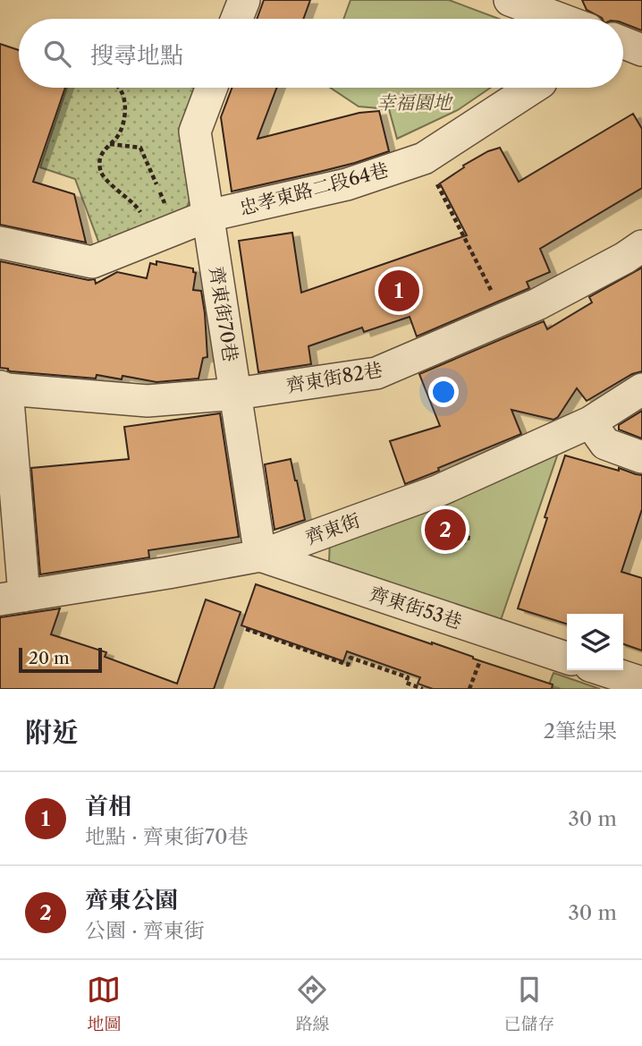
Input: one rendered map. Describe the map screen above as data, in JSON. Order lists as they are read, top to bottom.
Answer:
{
  "streets": {
    "street": [
      "忠孝東路二段64巷",
      "齊東街70巷",
      "齊東街82巷",
      "齊東街",
      "齊東街53巷"
    ]
  },
  "crossings": [
    ["忠孝東路二段64巷", "齊東街70巷"],
    ["齊東街70巷", "齊東街82巷"],
    ["齊東街70巷", "齊東街"],
    ["齊東街70巷", "齊東街53巷"],
    ["齊東街", "齊東街53巷"]
  ],
  "parks": ["幸福園地"],
  "scale_bar": "20 m",
  "page": {
    "search": "搜尋地點",
    "pins": ["1", "2"],
    "scale": "20 m",
    "heading": ["附近", "2筆結果"],
    "list": [
      {
        "mark": "1",
        "name": "首相",
        "note": "地點 · 齊東街70巷",
        "value": "30 m"
      },
      {
        "mark": "2",
        "name": "齊東公園",
        "note": "公園 · 齊東街",
        "value": "30 m"
      }
    ],
    "nav": ["地圖", "路線", "已儲存"]
  }
}
